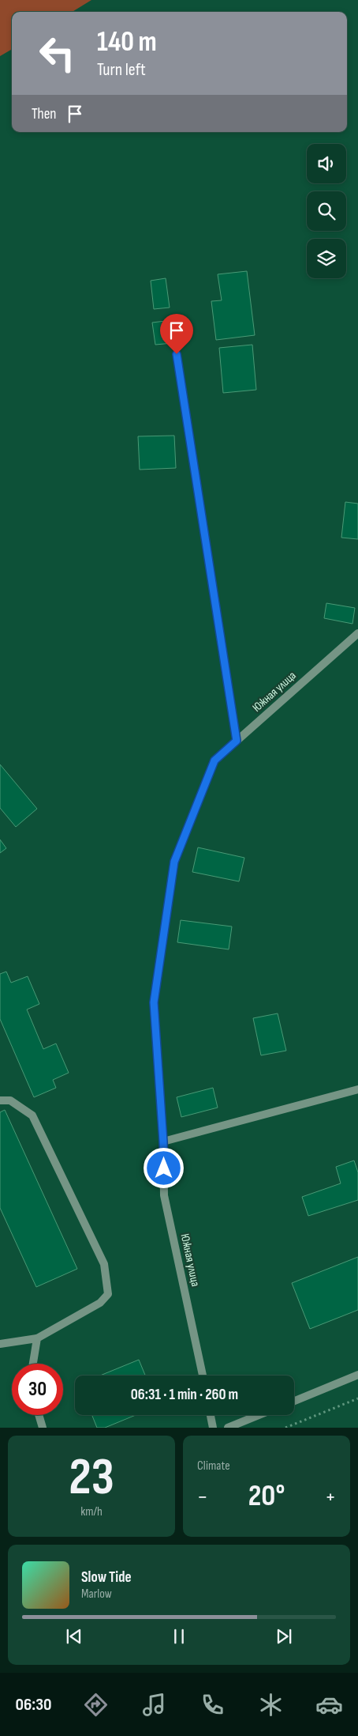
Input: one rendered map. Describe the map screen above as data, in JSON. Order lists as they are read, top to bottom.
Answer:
{
  "streets": {
    "street": ["Южная улица"]
  },
  "page": {
    "turn": ["140 m", "Turn left"],
    "then": "Then",
    "limit": "30",
    "trip": "06:31 · 1 min · 260 m",
    "tile": [
      ["23", "km/h"],
      "Climate"
    ],
    "heat": ["−", "20°", "+"],
    "song": ["Slow Tide", "Marlow"],
    "tabs": "06:30"
  }
}
